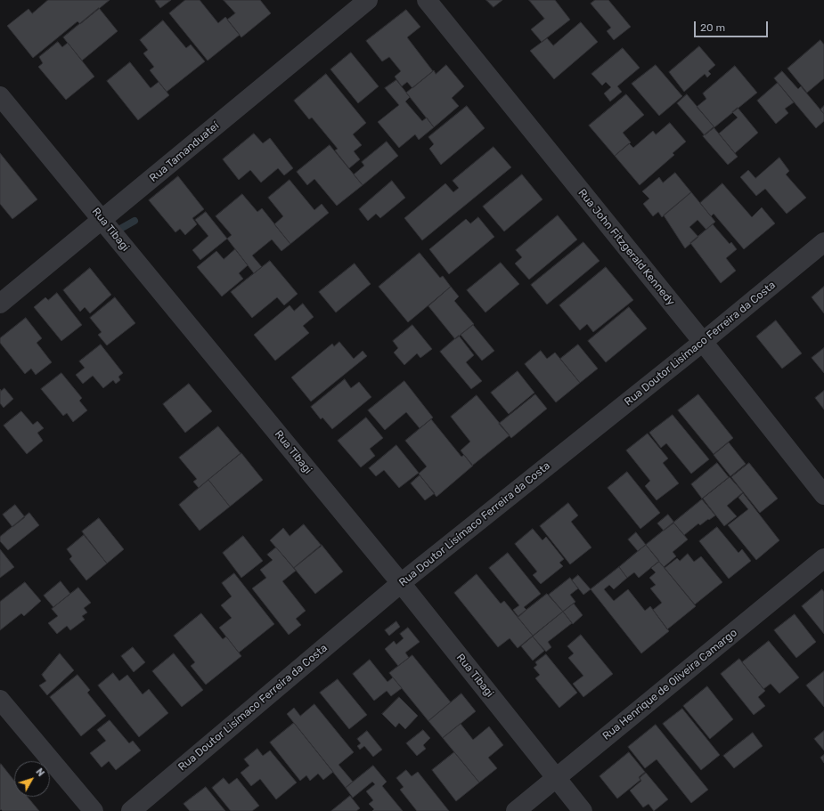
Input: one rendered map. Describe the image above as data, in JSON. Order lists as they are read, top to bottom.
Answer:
{
  "streets": {
    "street": [
      "Rua Tamanduateí",
      "Rua Tibagi",
      "Rua John Fitzgerald Kennedy",
      "Rua Doutor Lisímaco Ferreira da Costa",
      "Rua Henrique de Oliveira Camargo"
    ]
  },
  "crossings": [
    ["Rua Tamanduateí", "Rua Tibagi"],
    ["Rua Tibagi", "Rua Doutor Lisímaco Ferreira da Costa"],
    ["Rua Tibagi", "Rua Henrique de Oliveira Camargo"],
    ["Rua John Fitzgerald Kennedy", "Rua Doutor Lisímaco Ferreira da Costa"]
  ],
  "scale_bar": "20 m",
  "north": "top right"
}
